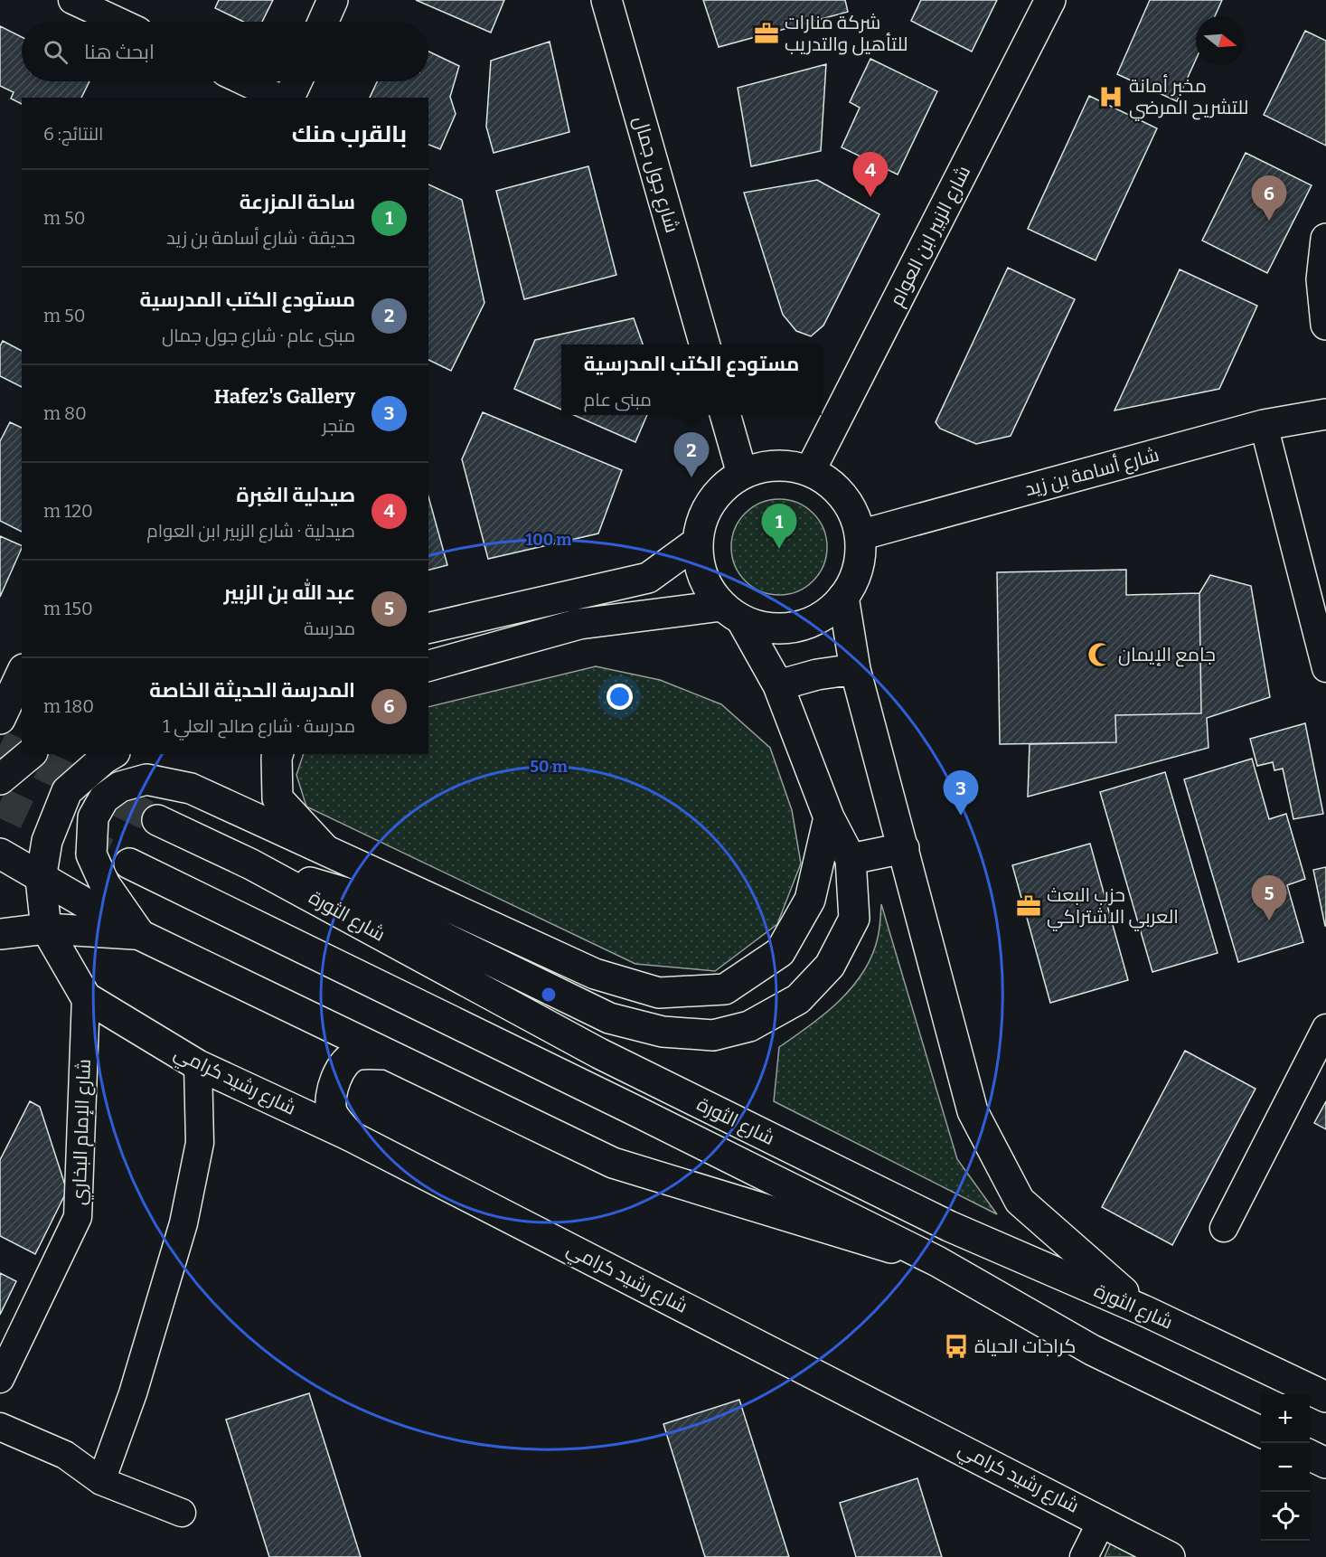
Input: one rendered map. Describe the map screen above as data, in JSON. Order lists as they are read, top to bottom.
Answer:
{
  "streets": {
    "main road": [
      "شارع جول جمال",
      "شارع الزبير ابن العوام",
      "شارع أسامة بن زيد",
      "شارع الثورة",
      "شارع رشيد كرامي"
    ],
    "street": ["شارع الإمام البخاري"]
  },
  "crossings": [
    ["شارع الزبير ابن العوام", "شارع أسامة بن زيد"],
    ["شارع رشيد كرامي", "شارع الإمام البخاري"]
  ],
  "places": {
    "office": ["شركة منارات للتأهيل والتدريب", "حزب البعث العربي الاشتراكي"],
    "hospital": ["مخبر أمانة للتشريح المرضي"],
    "mosque": ["جامع الإيمان"],
    "bus stop": ["كراجات الحياة"]
  },
  "north": "right",
  "page": {
    "search": "ابحث هنا",
    "heading": ["بالقرب منك", "النتائج: 6"],
    "pins": [
      "4",
      "6",
      "2",
      "1",
      "3",
      "5"
    ],
    "list": [
      {
        "mark": "1",
        "name": "ساحة المزرعة",
        "note": "حديقة · شارع أسامة بن زيد",
        "value": "50 m"
      },
      {
        "mark": "2",
        "name": "مستودع الكتب المدرسية",
        "note": "مبنى عام · شارع جول جمال",
        "value": "50 m"
      },
      {
        "mark": "3",
        "name": "Hafez's Gallery",
        "note": "متجر",
        "value": "80 m"
      },
      {
        "mark": "4",
        "name": "صيدلية الغبرة",
        "note": "صيدلية · شارع الزبير ابن العوام",
        "value": "120 m"
      },
      {
        "mark": "5",
        "name": "عبد الله بن الزبير",
        "note": "مدرسة",
        "value": "150 m"
      },
      {
        "mark": "6",
        "name": "المدرسة الحديثة الخاصة",
        "note": "مدرسة · شارع صالح العلي 1",
        "value": "180 m"
      }
    ],
    "popup": ["مستودع الكتب المدرسية", "مبنى عام"],
    "map_buttons": ["+", "−"]
  },
  "rings": ["100 m", "50 m"]
}
